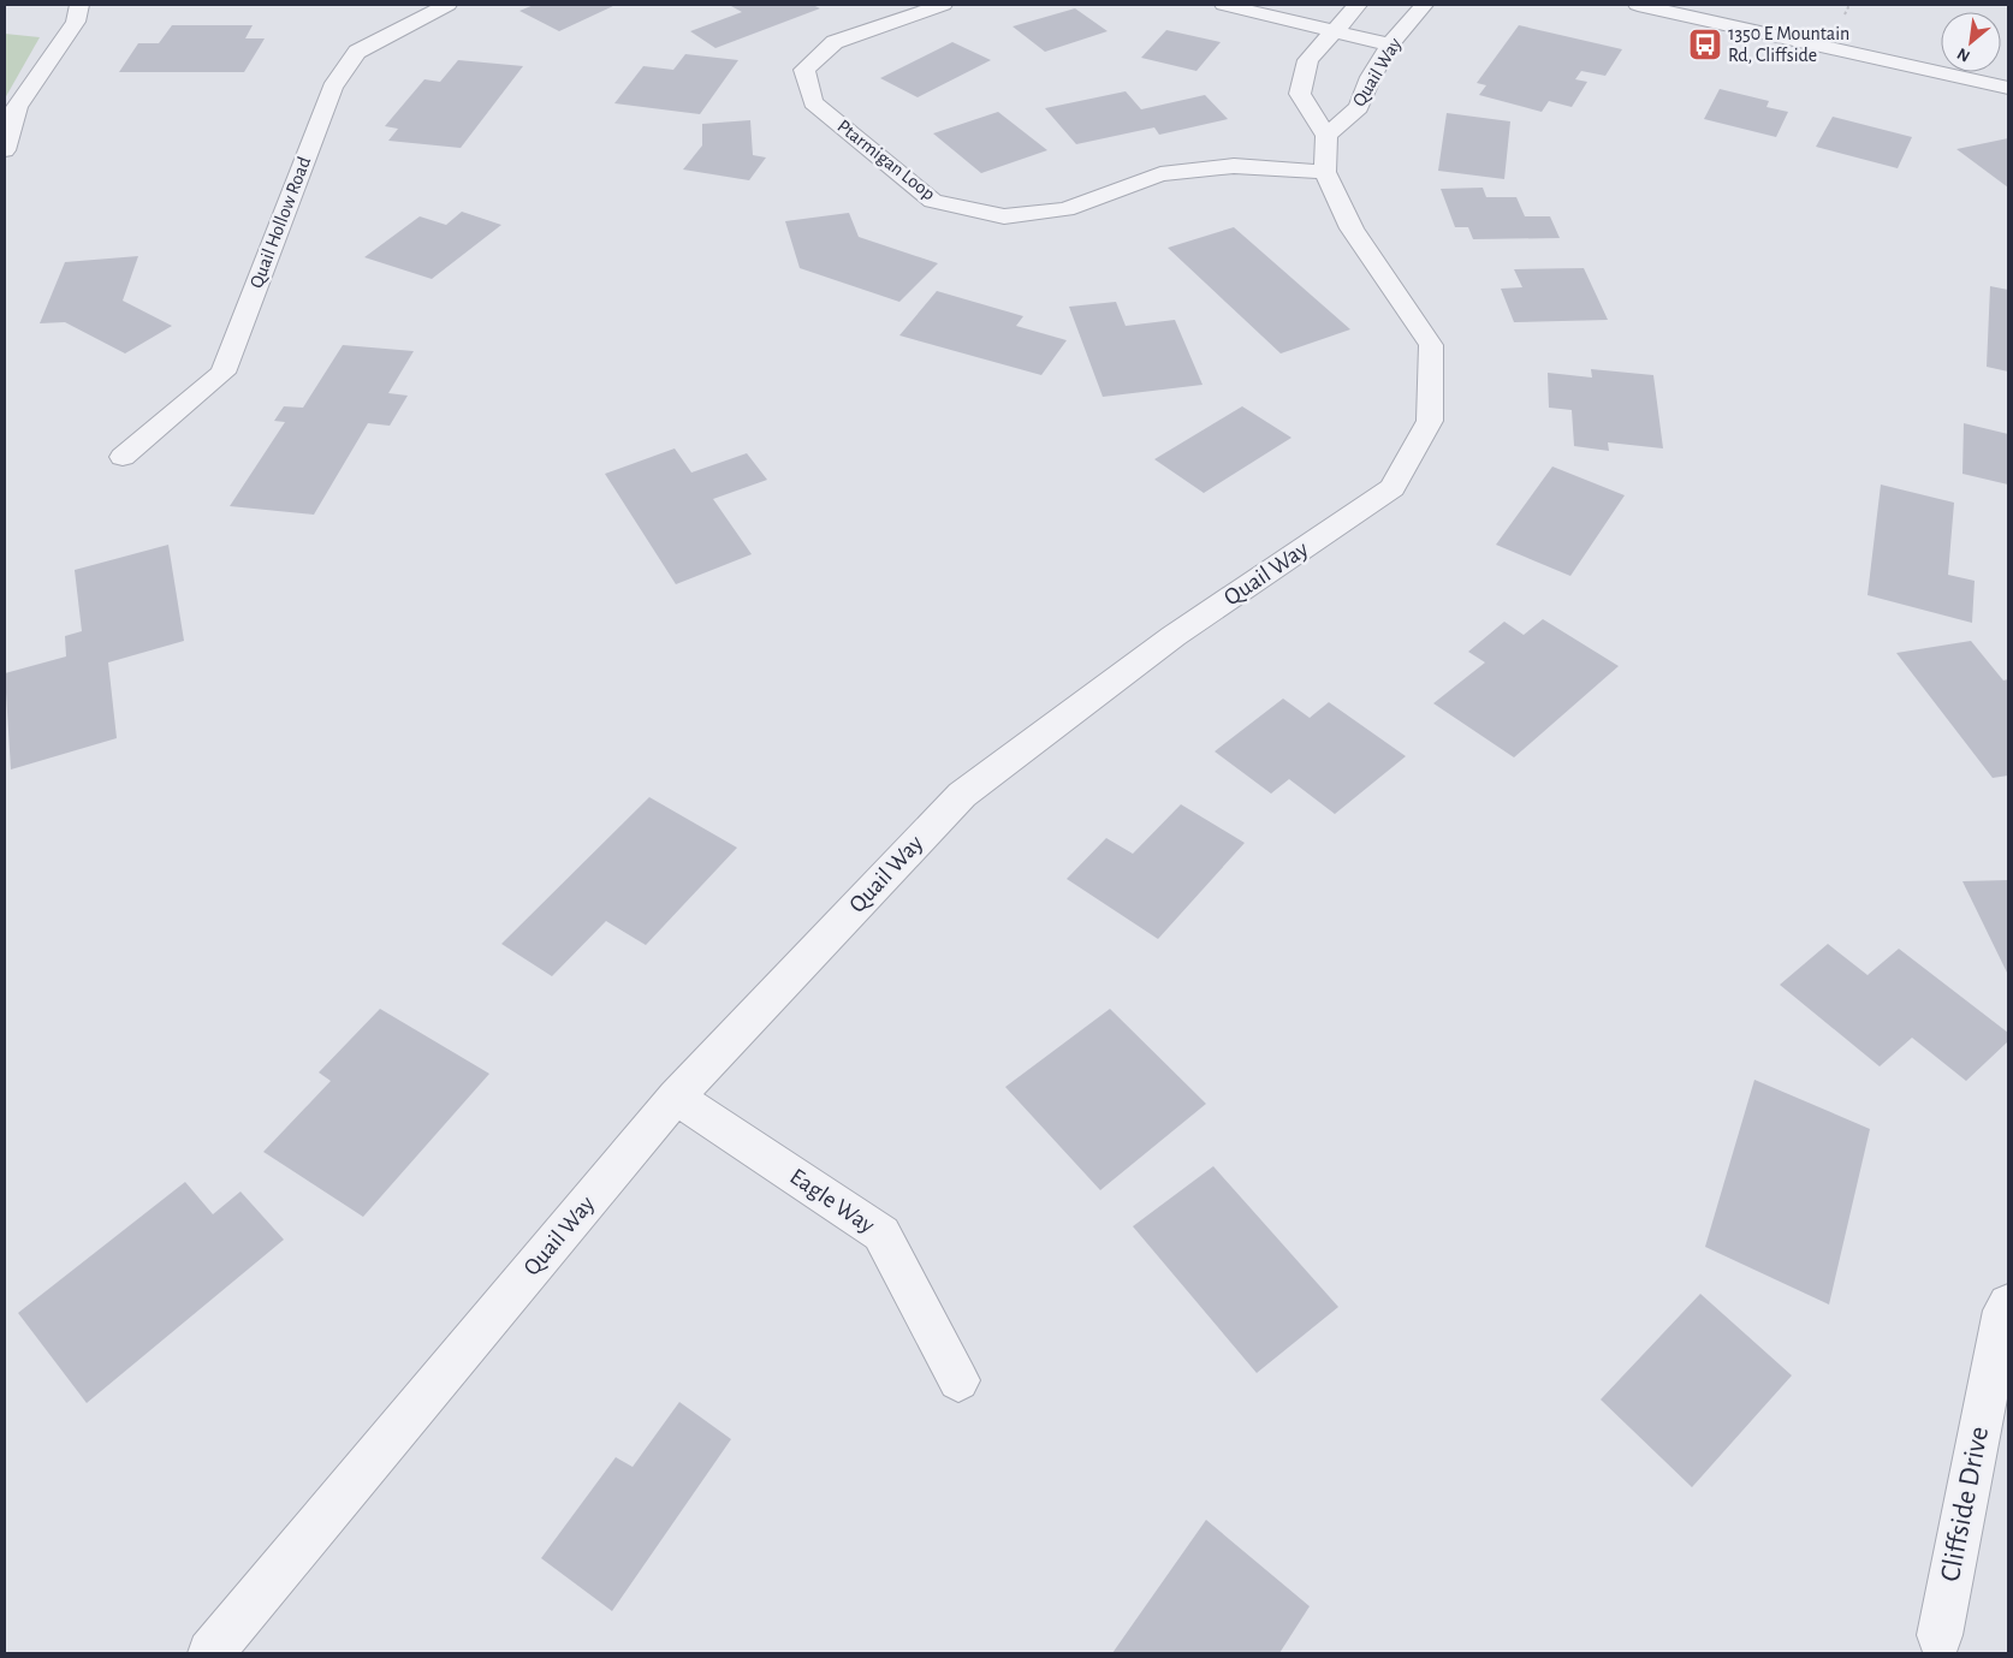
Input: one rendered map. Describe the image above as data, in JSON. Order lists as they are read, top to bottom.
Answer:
{
  "streets": {
    "street": [
      "Quail Way",
      "Ptarmigan Loop",
      "Quail Hollow Road",
      "Eagle Way",
      "Cliffside Drive"
    ]
  },
  "crossings": [
    ["Quail Way", "Ptarmigan Loop"],
    ["Quail Way", "Eagle Way"]
  ],
  "places": {
    "bus stop": ["1350 E Mountain Rd, Cliffside"]
  },
  "north": "bottom left"
}
